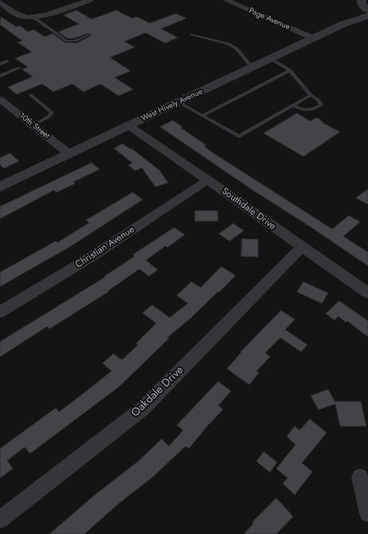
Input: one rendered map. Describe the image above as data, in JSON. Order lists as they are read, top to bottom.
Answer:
{
  "streets": {
    "street": [
      "Page Avenue",
      "West Hively Avenue",
      "10th Street",
      "Southdale Drive",
      "Christian Avenue",
      "Oakdale Drive"
    ]
  },
  "crossings": [
    ["Page Avenue", "West Hively Avenue"],
    ["West Hively Avenue", "10th Street"],
    ["West Hively Avenue", "Southdale Drive"],
    ["Southdale Drive", "Christian Avenue"],
    ["Southdale Drive", "Oakdale Drive"]
  ]
}
